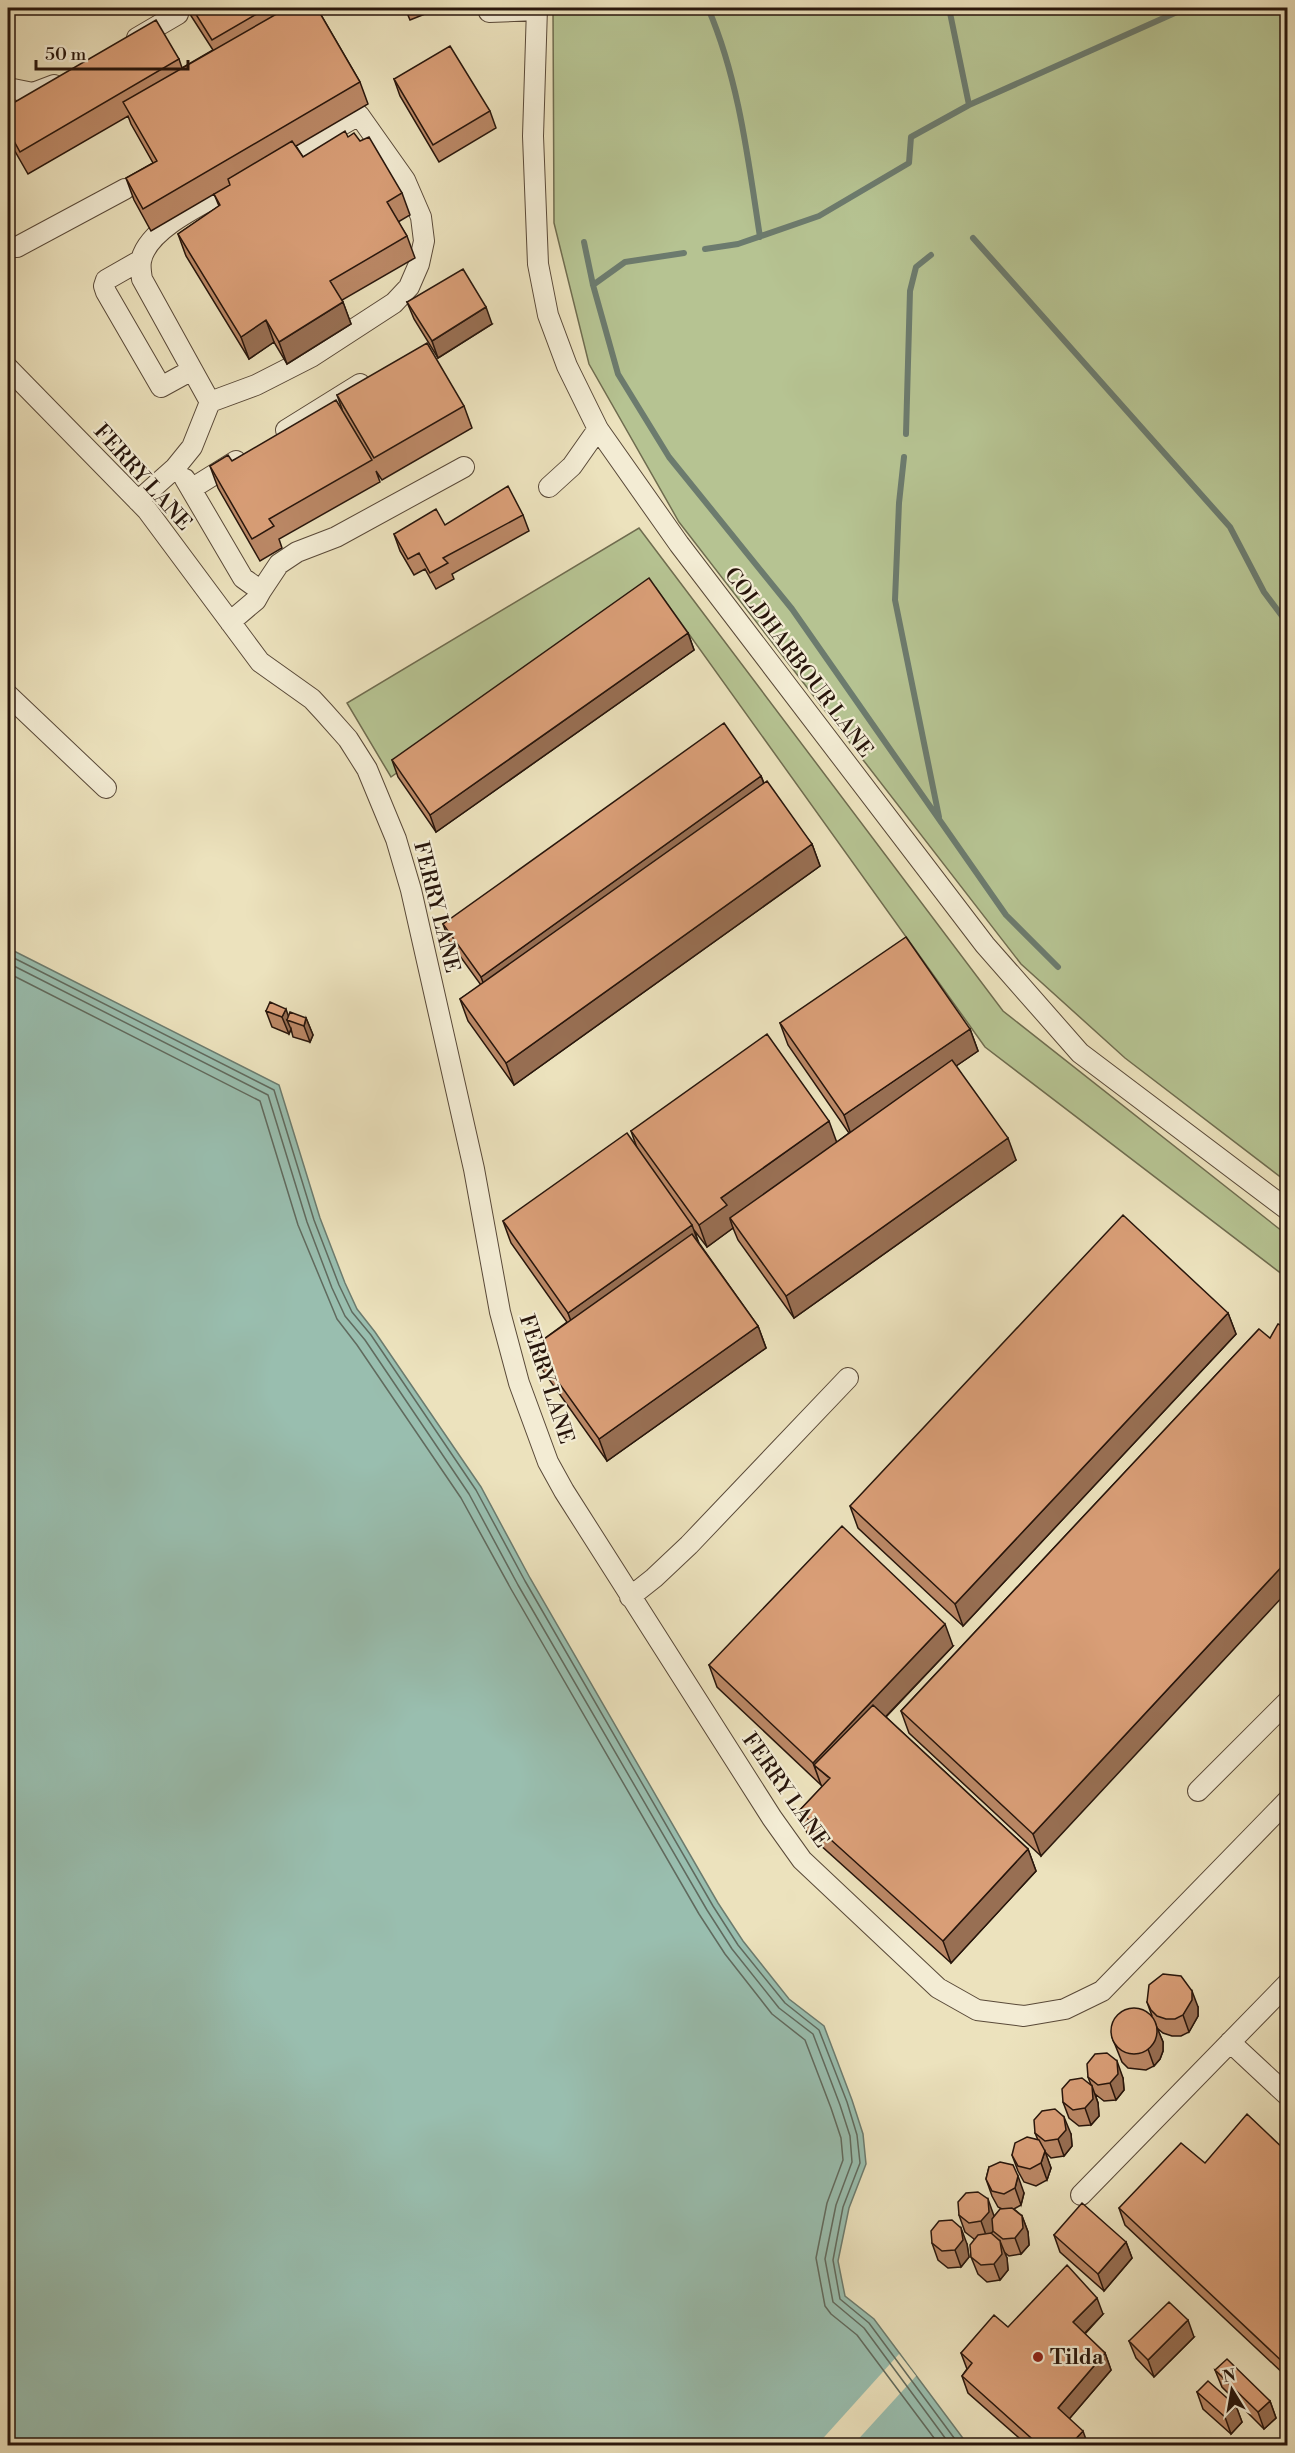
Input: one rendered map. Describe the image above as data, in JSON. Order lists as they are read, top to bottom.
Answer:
{
  "streets": {
    "street": ["FERRY LANE", "COLDHARBOUR LANE"]
  },
  "places": ["Tilda"],
  "scale_bar": "50 m",
  "north": "top"
}
